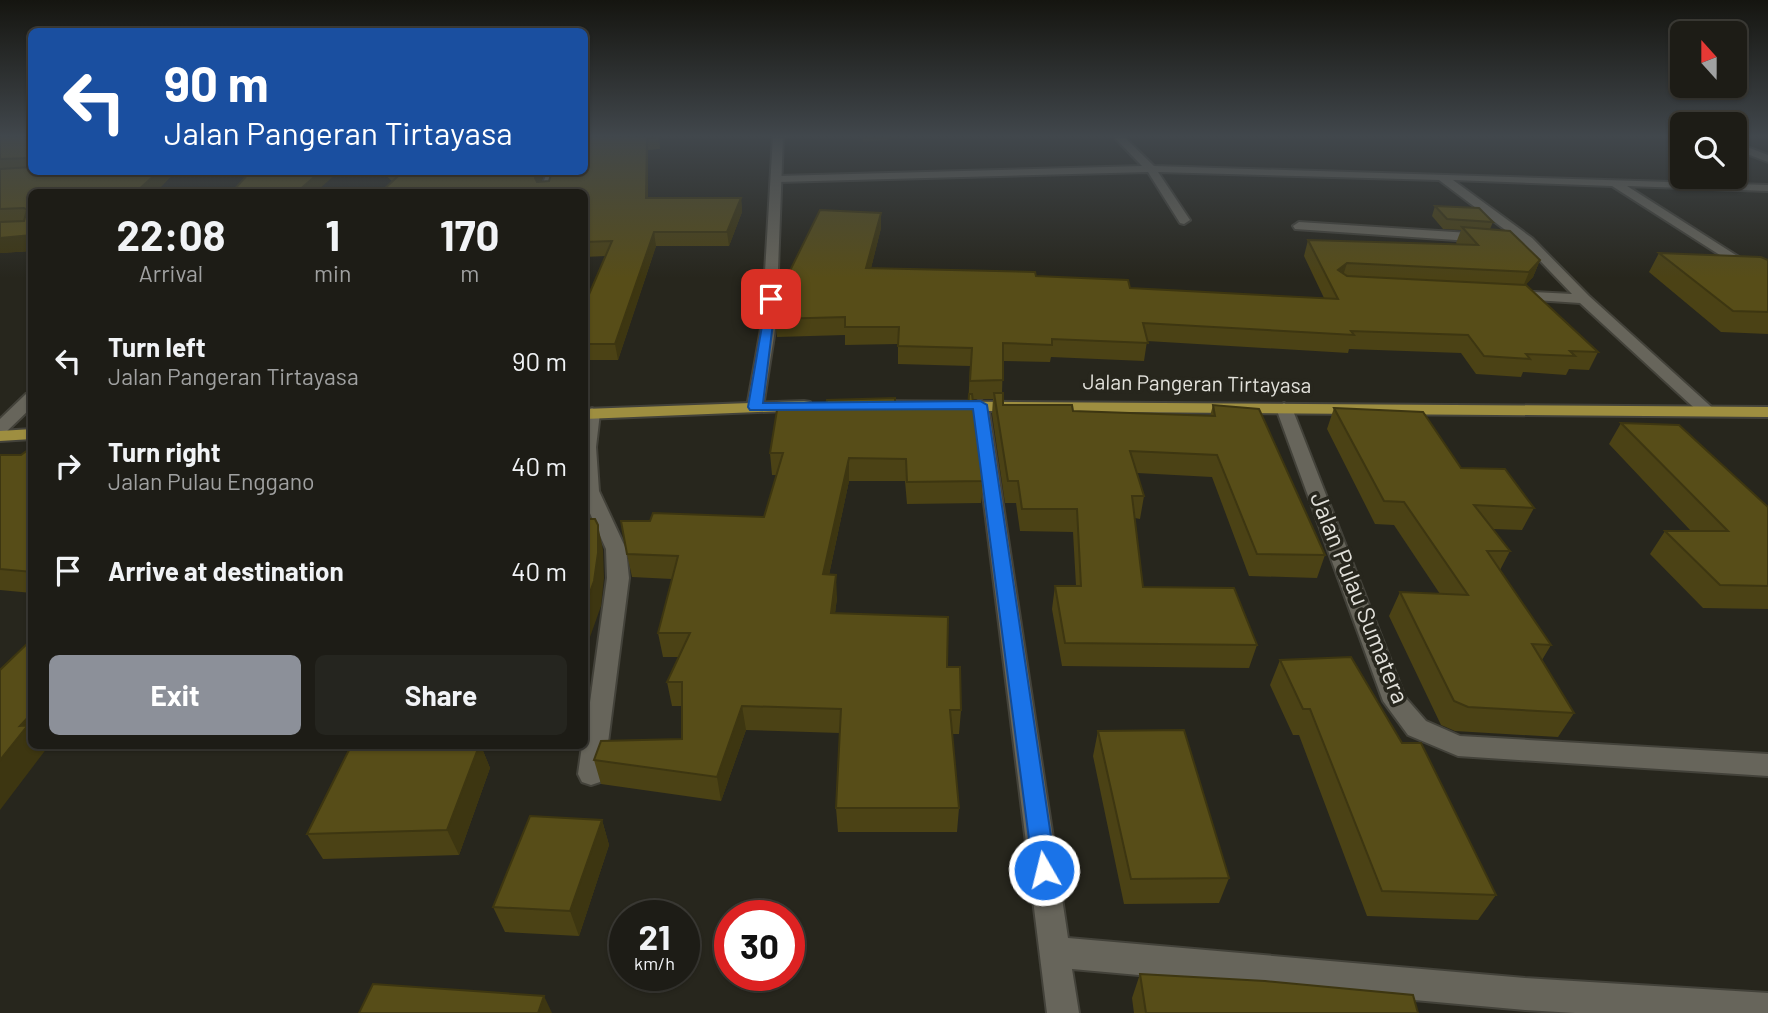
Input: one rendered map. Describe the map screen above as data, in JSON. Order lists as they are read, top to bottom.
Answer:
{
  "streets": {
    "main road": ["Jalan Pangeran Tirtayasa"],
    "street": ["Jalan Pulau Sumatera"]
  },
  "crossings": [
    ["Jalan Pangeran Tirtayasa", "Jalan Pulau Sumatera"]
  ],
  "north": "top",
  "page": {
    "turn": ["90 m", "Jalan Pangeran Tirtayasa"],
    "eta": [
      "22:08",
      "Arrival",
      "1",
      "min",
      "170",
      "m"
    ],
    "list": [
      {
        "name": "Turn left",
        "note": "Jalan Pangeran Tirtayasa",
        "value": "90 m"
      },
      {
        "name": "Turn right",
        "note": "Jalan Pulau Enggano",
        "value": "40 m"
      },
      {
        "name": "Arrive at destination",
        "value": "40 m"
      }
    ],
    "buttons": ["Exit", "Share"],
    "speed": "21 km/h",
    "limit": "30"
  }
}
